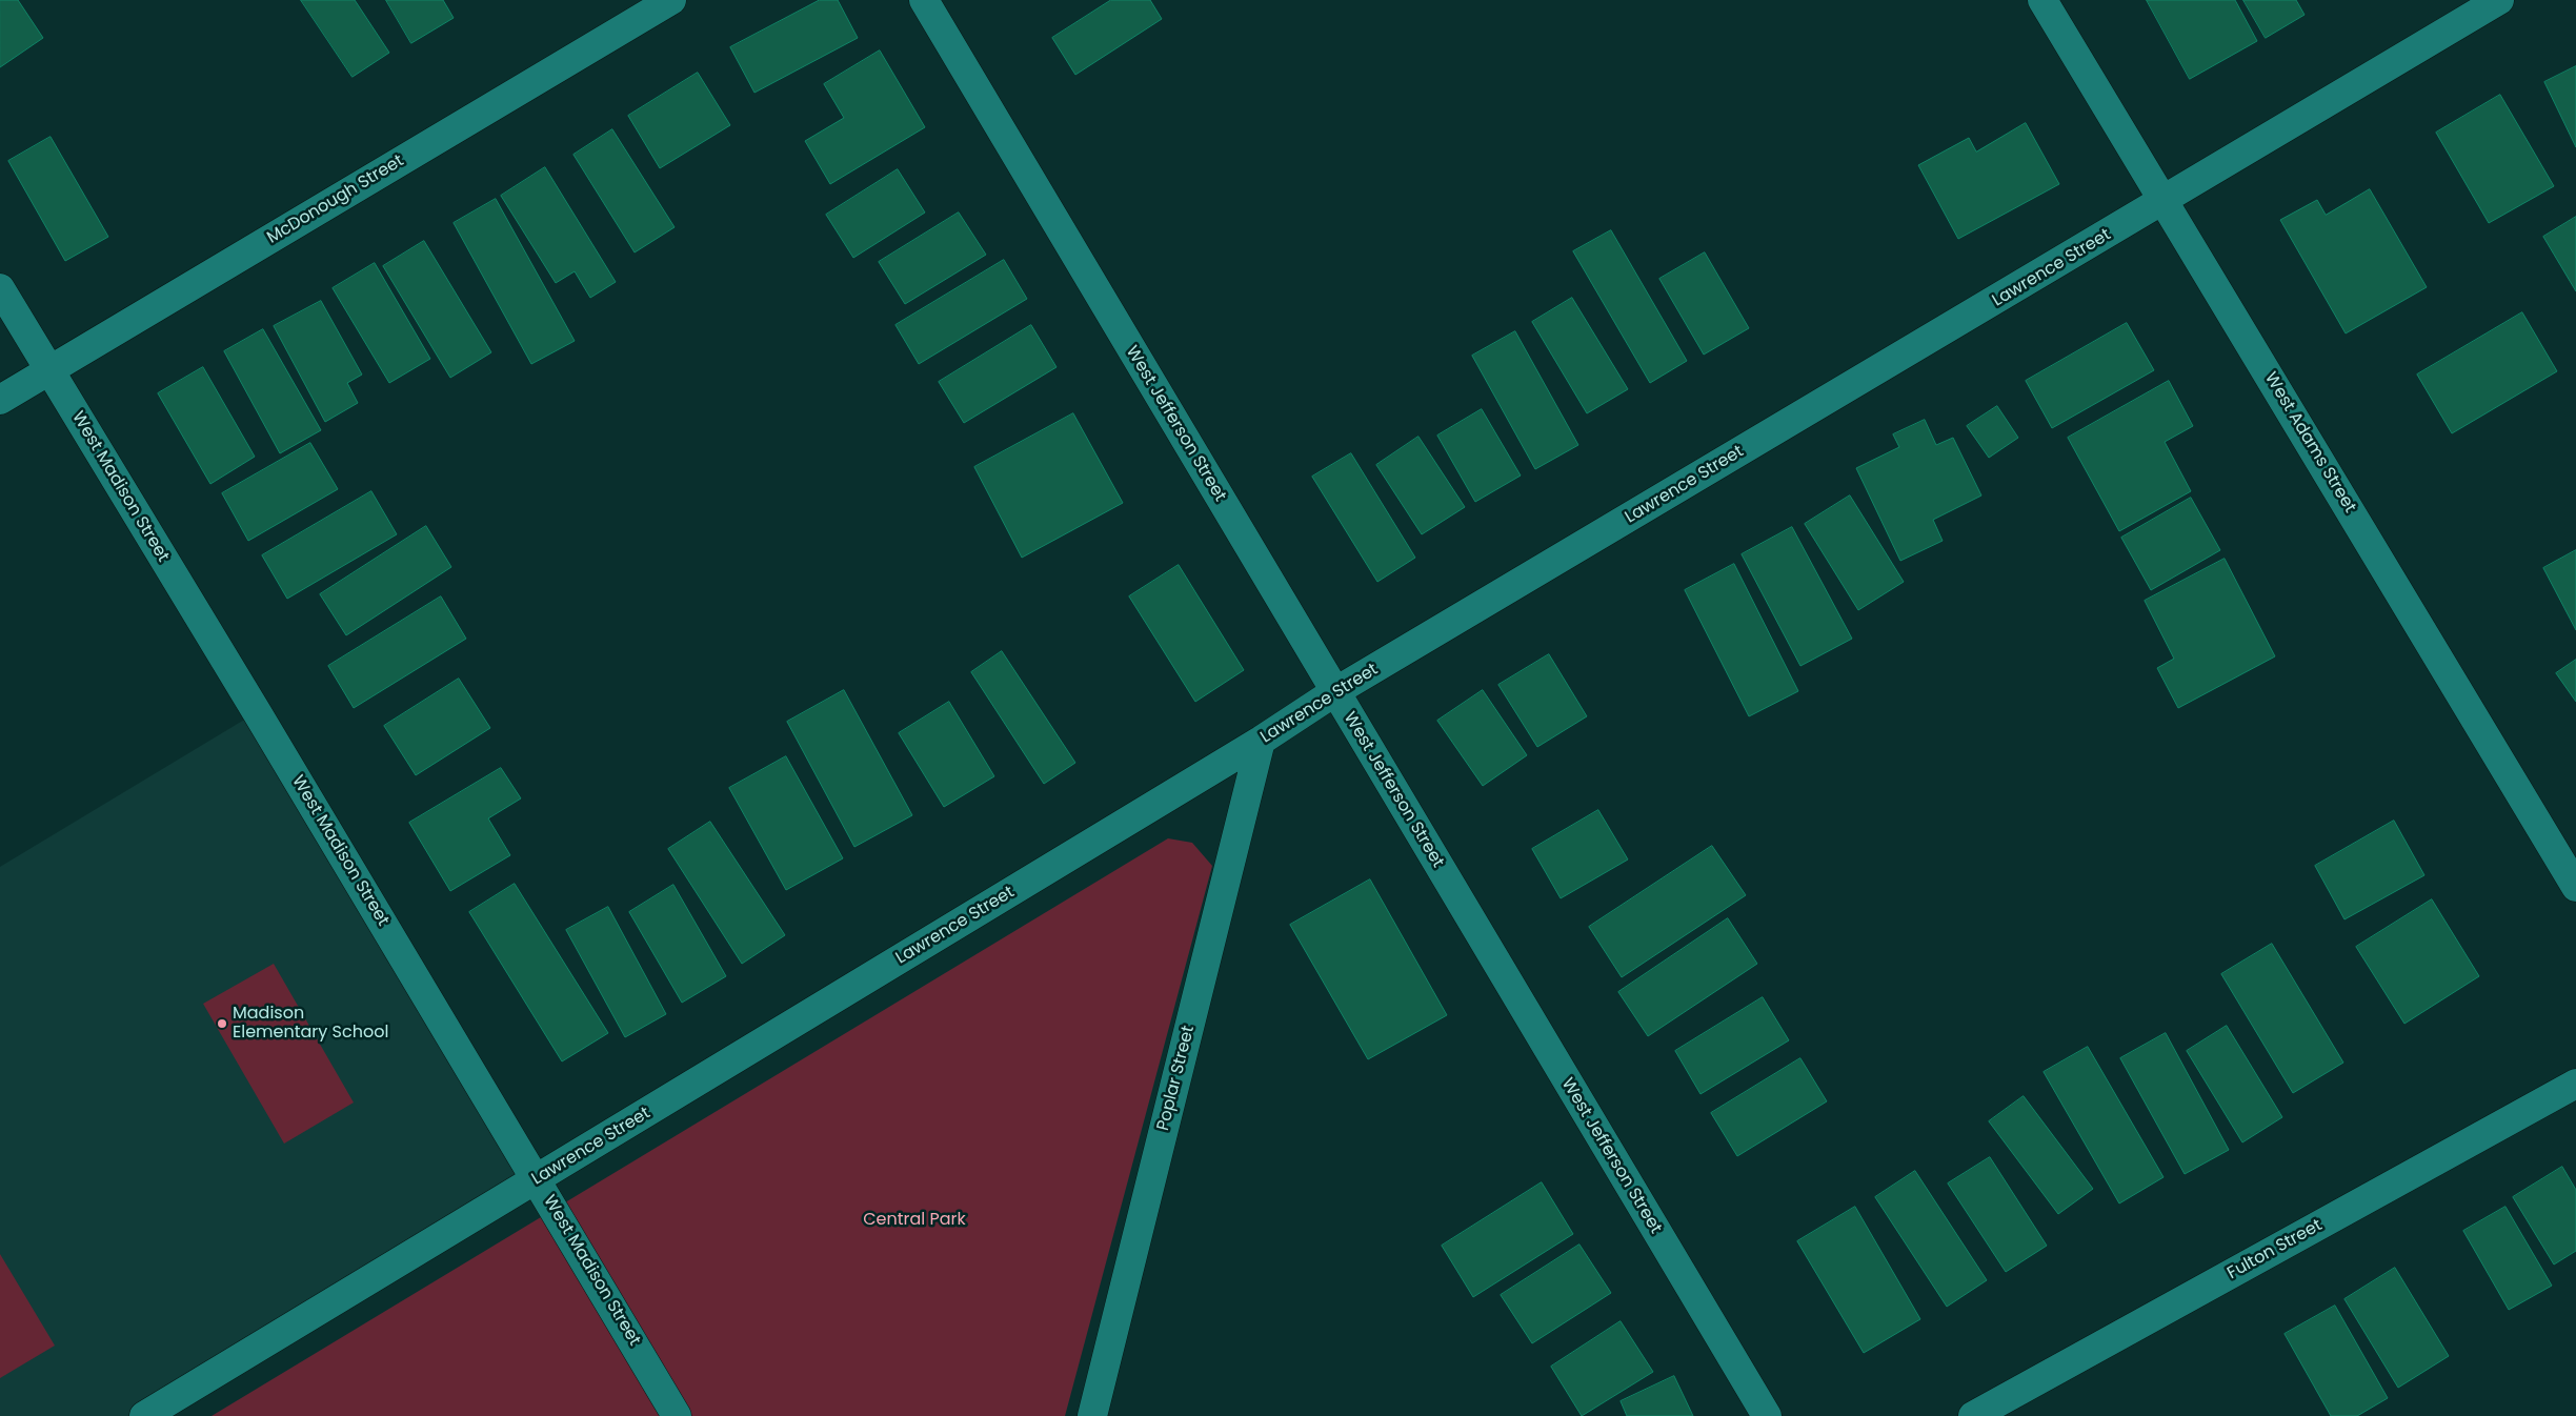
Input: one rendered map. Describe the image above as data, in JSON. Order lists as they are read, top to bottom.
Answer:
{
  "streets": {
    "street": [
      "McDonough Street",
      "Lawrence Street",
      "West Jefferson Street",
      "West Adams Street",
      "West Madison Street",
      "Poplar Street",
      "Fulton Street"
    ]
  },
  "crossings": [
    ["McDonough Street", "West Madison Street"],
    ["Lawrence Street", "West Jefferson Street"],
    ["Lawrence Street", "West Adams Street"],
    ["Lawrence Street", "West Madison Street"],
    ["Lawrence Street", "Poplar Street"]
  ],
  "parks": ["Central Park"],
  "places": ["Madison Elementary School"]
}
